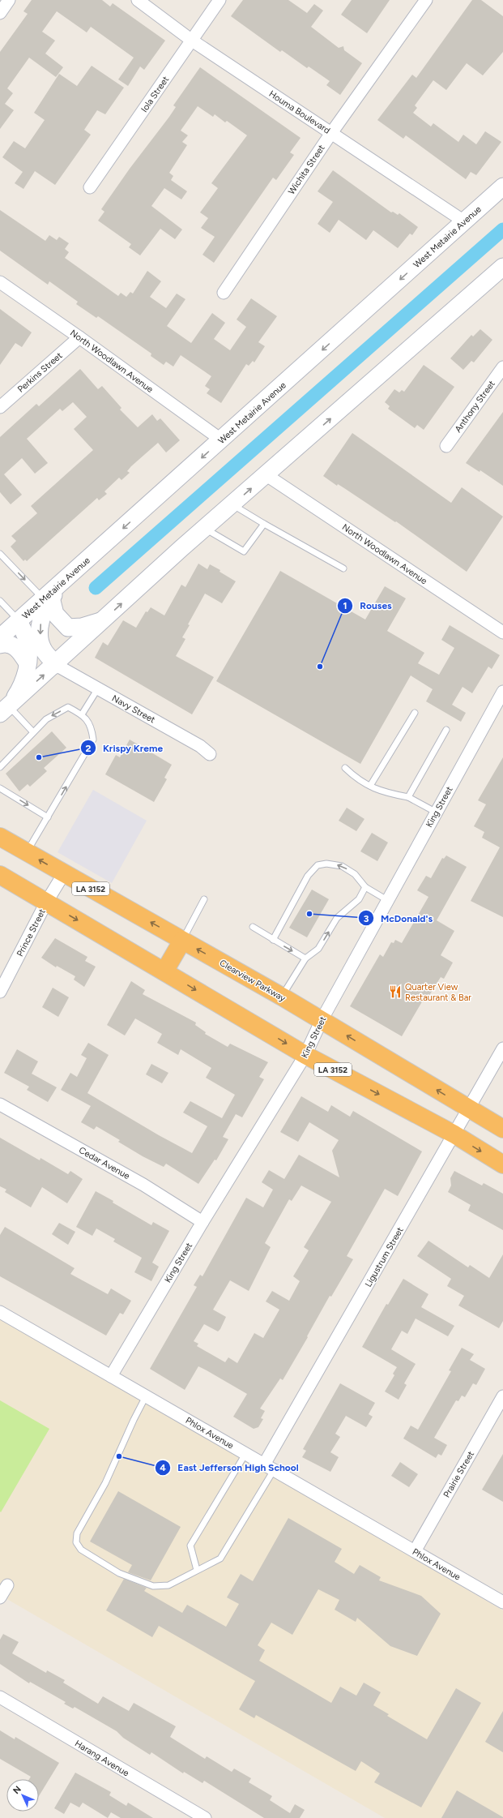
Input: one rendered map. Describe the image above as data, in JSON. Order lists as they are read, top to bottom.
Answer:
{
  "streets": {
    "highway": ["LA 3152", "Clearview Parkway"],
    "main road": ["West Metairie Avenue"],
    "street": [
      "Iola Street",
      "Houma Boulevard",
      "Wichita Street",
      "North Woodlawn Avenue",
      "Perkins Street",
      "Anthony Street",
      "Navy Street",
      "King Street",
      "Prince Street",
      "Cedar Avenue",
      "Ligustrum Street",
      "Phlox Avenue",
      "Prairie Street",
      "Harang Avenue"
    ]
  },
  "crossings": [
    ["Iola Street", "Houma Boulevard"],
    ["Houma Boulevard", "Wichita Street"],
    ["Houma Boulevard", "West Metairie Avenue"],
    ["West Metairie Avenue", "North Woodlawn Avenue"],
    ["North Woodlawn Avenue", "Perkins Street"],
    ["King Street", "LA 3152"],
    ["King Street", "Clearview Parkway"],
    ["King Street", "Cedar Avenue"],
    ["King Street", "Phlox Avenue"],
    ["LA 3152", "Prince Street"],
    ["LA 3152", "Ligustrum Street"],
    ["Prince Street", "Clearview Parkway"],
    ["Clearview Parkway", "Ligustrum Street"],
    ["Ligustrum Street", "Phlox Avenue"],
    ["Phlox Avenue", "Prairie Street"]
  ],
  "places": {
    "other": [
      "Rouses",
      "Krispy Kreme",
      "McDonald's",
      "East Jefferson High School"
    ],
    "restaurant": ["Quarter View Restaurant & Bar"]
  },
  "north": "top left"
}
